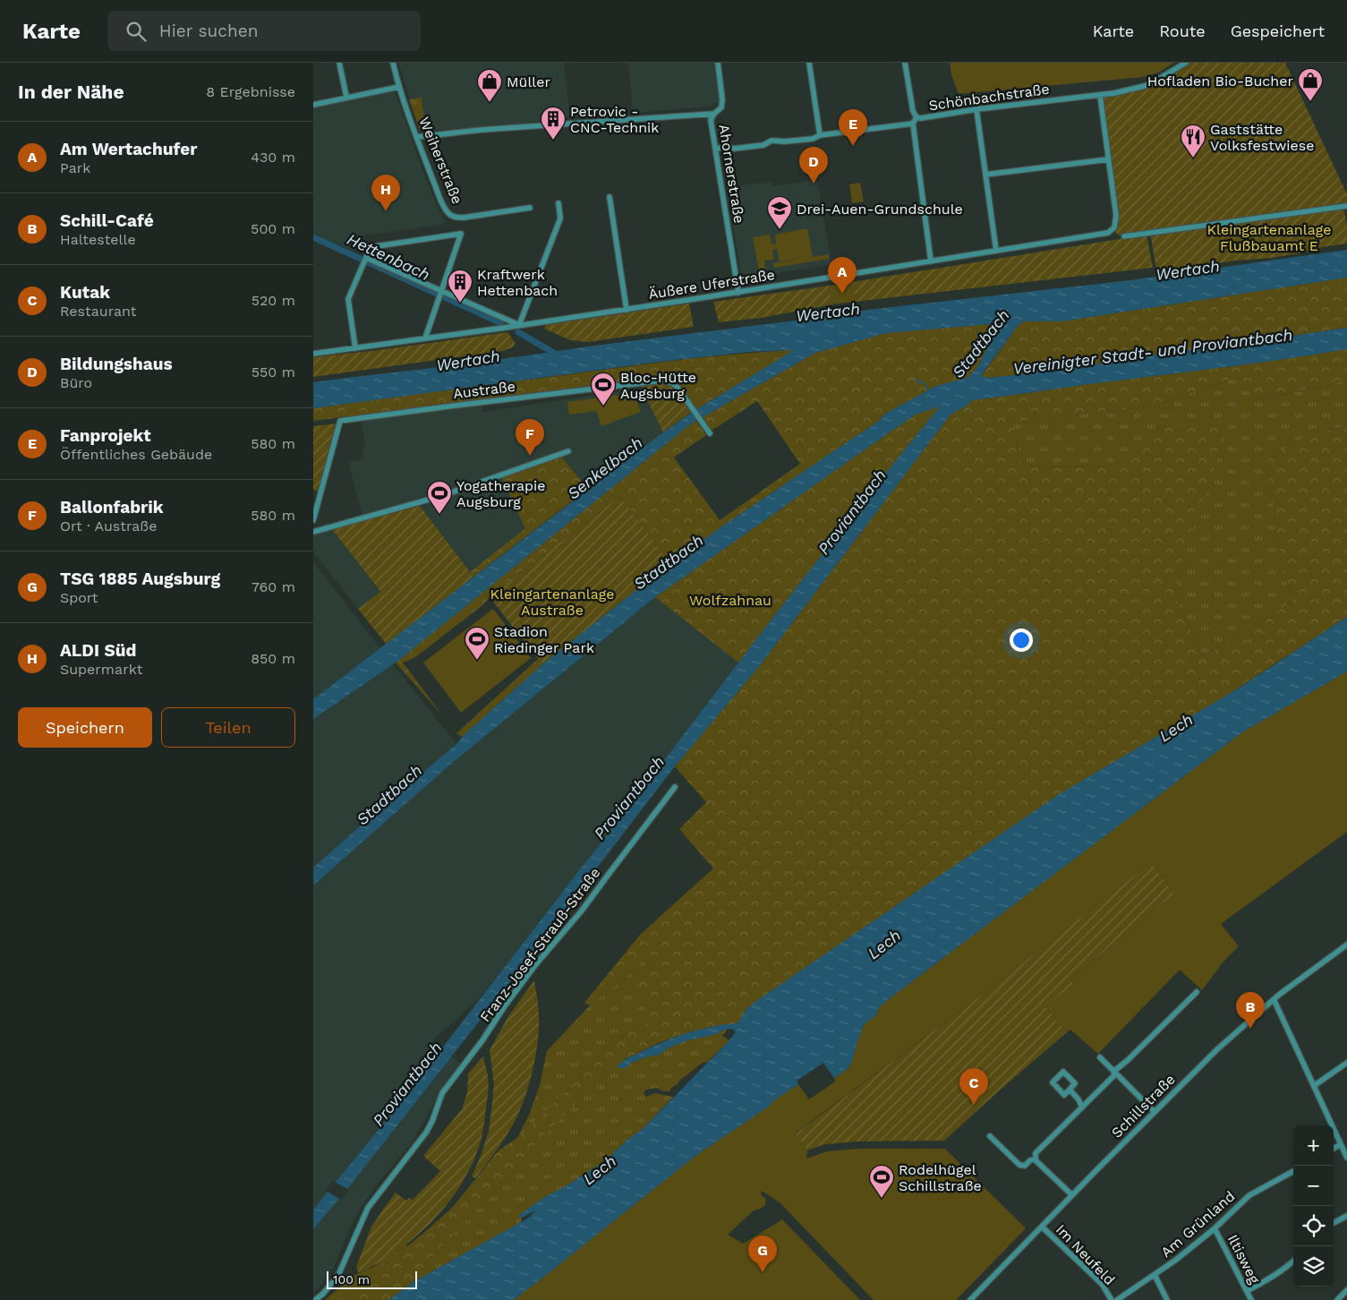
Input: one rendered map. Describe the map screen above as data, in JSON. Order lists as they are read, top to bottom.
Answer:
{
  "streets": {
    "street": [
      "Schönbachstraße",
      "Weiherstraße",
      "Ahornerstraße",
      "Äußere Uferstraße",
      "Austraße",
      "Franz-Josef-Strauß-Straße",
      "Schillstraße",
      "Am Grünland",
      "Im Neufeld",
      "Iltisweg"
    ]
  },
  "crossings": [
    ["Schönbachstraße", "Ahornerstraße"],
    ["Ahornerstraße", "Äußere Uferstraße"],
    ["Schillstraße", "Im Neufeld"],
    ["Am Grünland", "Iltisweg"]
  ],
  "water": [
    "Hettenbach",
    "Wertach",
    "Stadtbach",
    "Vereinigter Stadt- und Proviantbach",
    "Senkelbach",
    "Proviantbach",
    "Lech"
  ],
  "parks": ["Kleingartenanlage Flußbauamt E", "Kleingartenanlage Austraße", "Wolfzahnau"],
  "places": {
    "shop": ["Hofladen Bio-Bucher", "Müller"],
    "building": ["Petrovic - CNC-Technik", "Kraftwerk Hettenbach"],
    "restaurant": ["Gaststätte Volksfestwiese"],
    "school or university": ["Drei-Auen-Grundschule"],
    "sports": [
      "Bloc-Hütte Augsburg",
      "Yogatherapie Augsburg",
      "Stadion Riedinger Park",
      "Rodelhügel Schillstraße"
    ]
  },
  "scale_bar": "100 m",
  "page": {
    "header": "Karte",
    "search": "Hier suchen",
    "nav": ["Karte", "Route", "Gespeichert"],
    "heading": ["In der Nähe", "8 Ergebnisse"],
    "pins": [
      "E",
      "D",
      "H",
      "A",
      "F",
      "B",
      "C",
      "G"
    ],
    "list": [
      {
        "mark": "A",
        "name": "Am Wertachufer",
        "note": "Park",
        "value": "430 m"
      },
      {
        "mark": "B",
        "name": "Schill-Café",
        "note": "Haltestelle",
        "value": "500 m"
      },
      {
        "mark": "C",
        "name": "Kutak",
        "note": "Restaurant",
        "value": "520 m"
      },
      {
        "mark": "D",
        "name": "Bildungshaus",
        "note": "Büro",
        "value": "550 m"
      },
      {
        "mark": "E",
        "name": "Fanprojekt",
        "note": "Öffentliches Gebäude",
        "value": "580 m"
      },
      {
        "mark": "F",
        "name": "Ballonfabrik",
        "note": "Ort · Austraße",
        "value": "580 m"
      },
      {
        "mark": "G",
        "name": "TSG 1885 Augsburg",
        "note": "Sport",
        "value": "760 m"
      },
      {
        "mark": "H",
        "name": "ALDI Süd",
        "note": "Supermarkt",
        "value": "850 m"
      }
    ],
    "buttons": ["Speichern", "Teilen"],
    "map_buttons": ["+", "−"],
    "scale": "100 m"
  }
}
